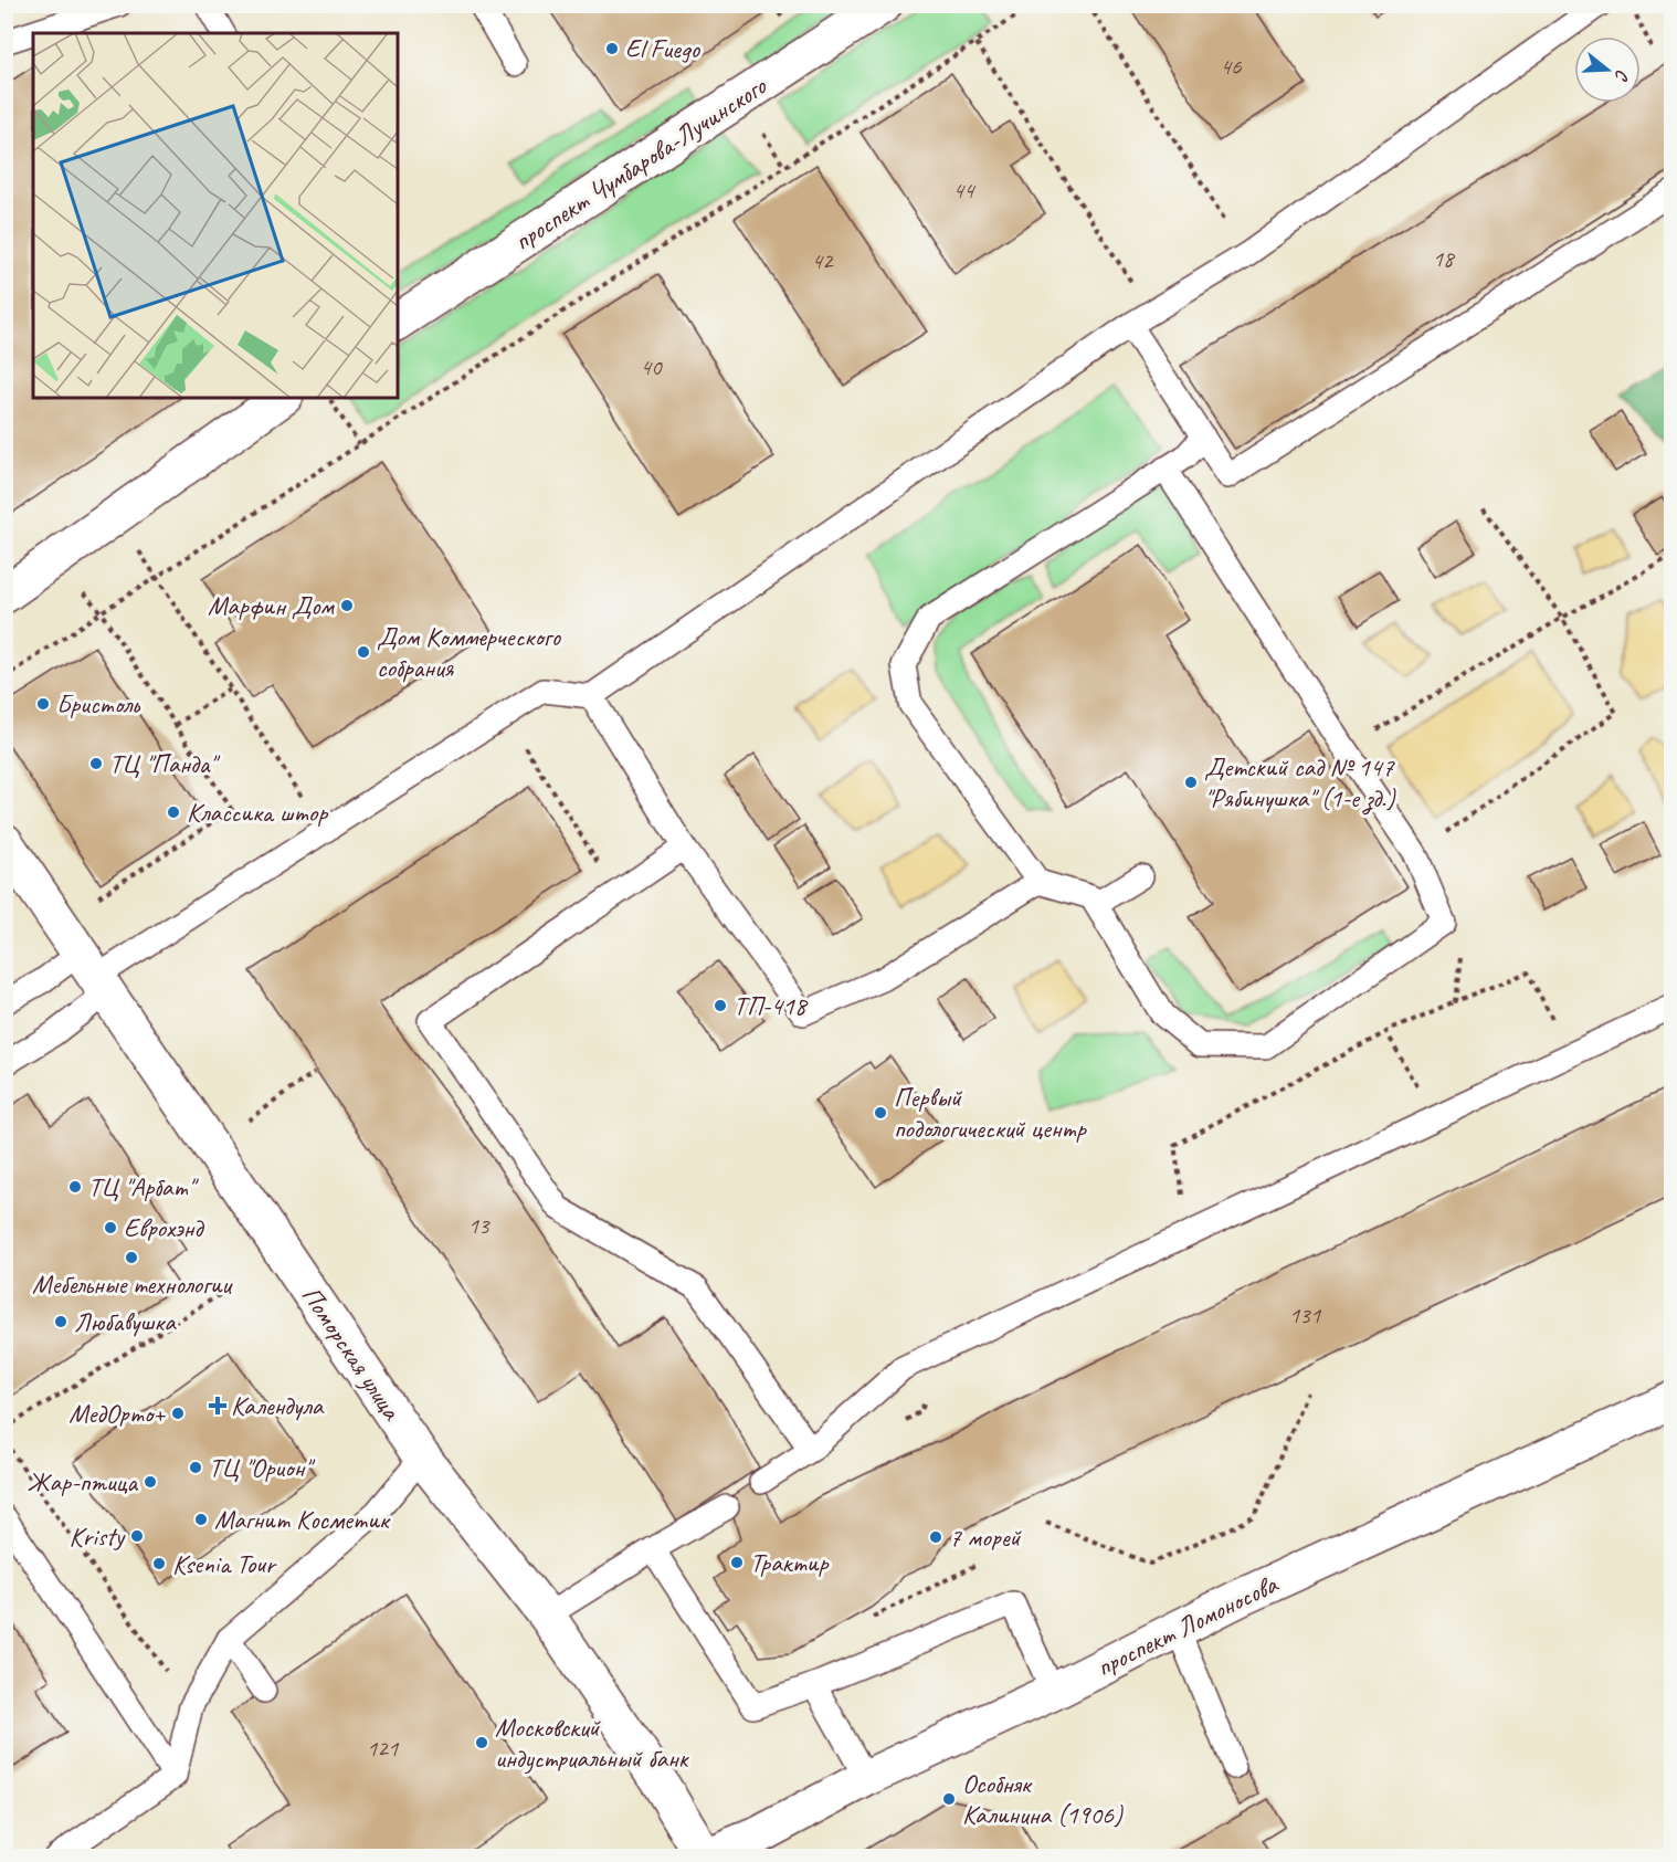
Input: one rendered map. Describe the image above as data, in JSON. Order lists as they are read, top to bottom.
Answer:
{
  "streets": {
    "street": ["проспект Чумбарова-Лучинского", "Поморская улица", "проспект Ломоносова"]
  },
  "crossings": [
    ["Поморская улица", "проспект Ломоносова"]
  ],
  "places": {
    "other": [
      "El Fuego",
      "Марфин Дом",
      "Дом Коммерческого собрания",
      "Бристоль",
      "ТЦ \"Панда\"",
      "Детский сад № 147 \"Рябинушка\" (1-е зд.)",
      "Классика штор",
      "ТП-418",
      "Первый подологический центр",
      "ТЦ \"Арбат\"",
      "Еврохэнд",
      "Мебельные технологии",
      "Любавушка",
      "МедОрто+",
      "ТЦ \"Орион\"",
      "Жар-птица",
      "Магнит Косметик",
      "Kristy",
      "7 морей",
      "Трактир",
      "Ksenia Tour",
      "Московский индустриальный банк",
      "Особняк Калинина (1906)"
    ],
    "health": ["Календула"]
  },
  "house_numbers": [
    "46",
    "44",
    "18",
    "42",
    "40",
    "13",
    "131",
    "121"
  ],
  "north": "right"
}
